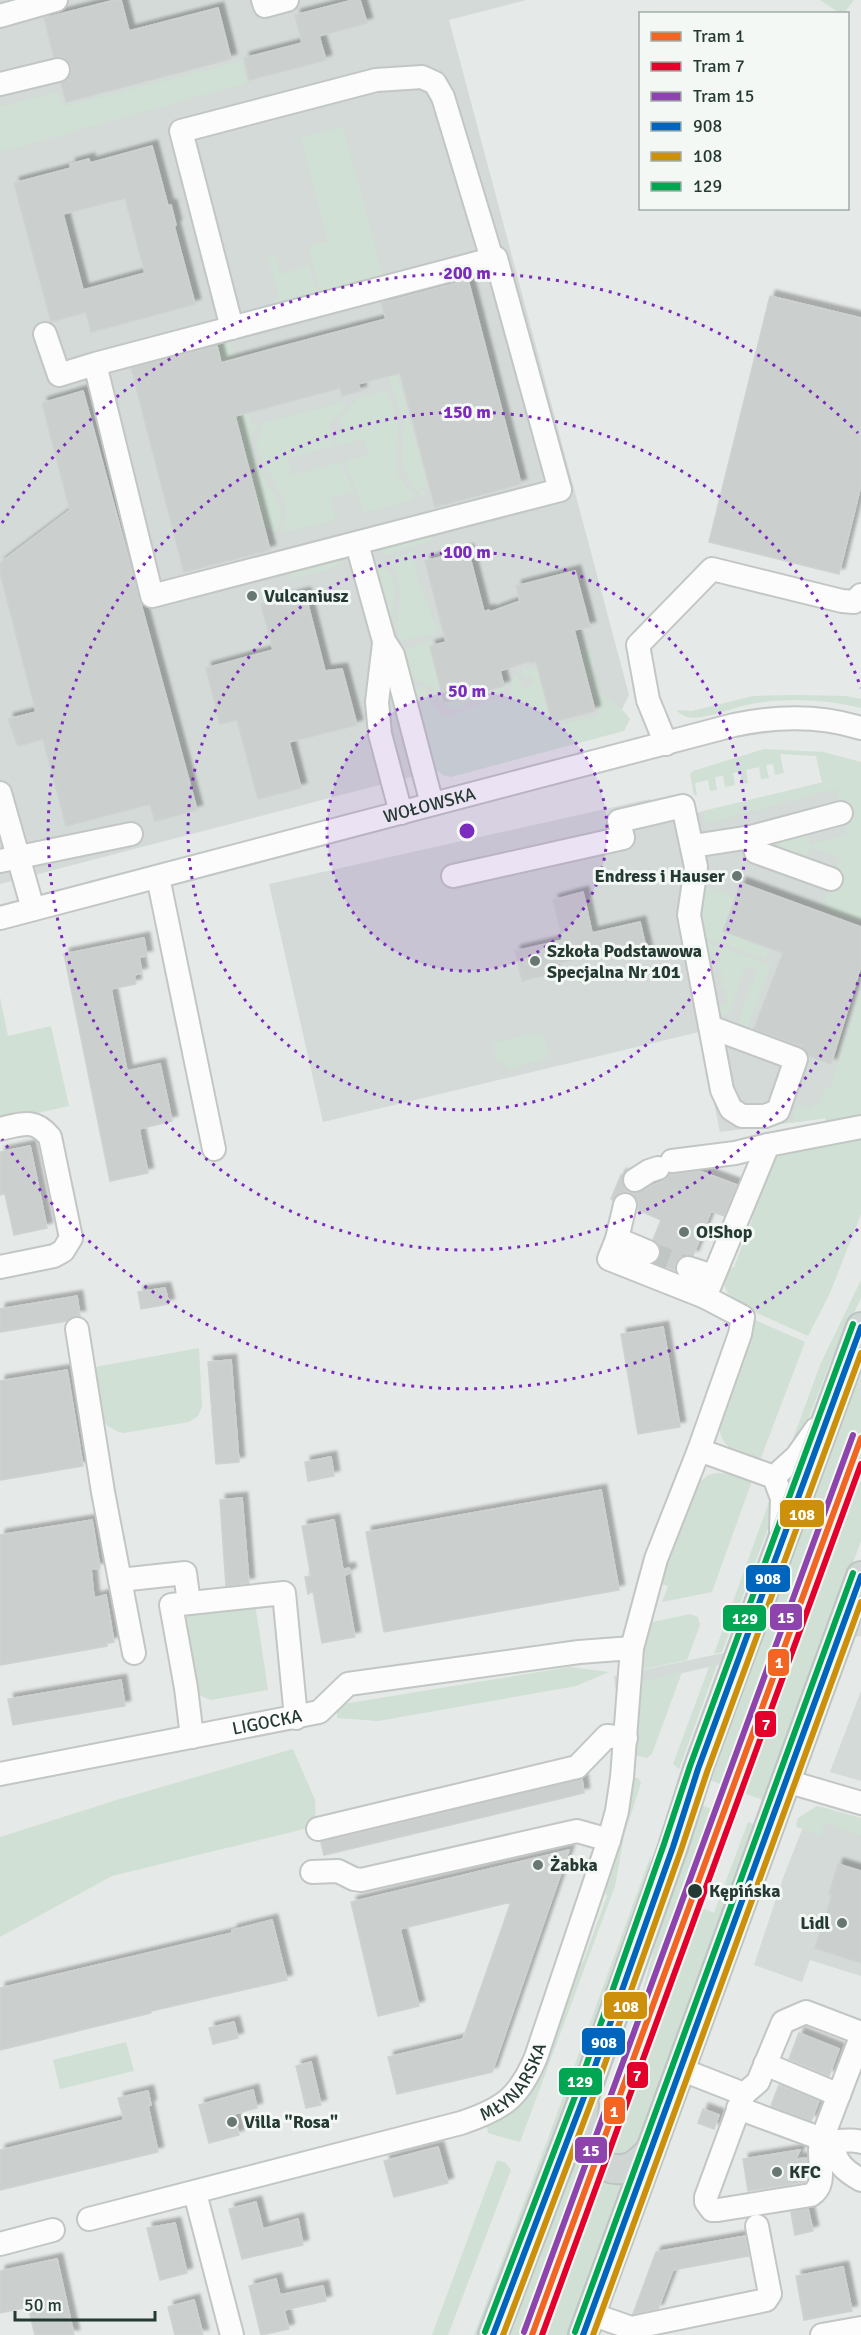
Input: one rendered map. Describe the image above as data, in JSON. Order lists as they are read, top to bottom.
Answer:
{
  "streets": {
    "street": ["WOŁOWSKA", "LIGOCKA", "MŁYNARSKA"]
  },
  "crossings": [
    ["LIGOCKA", "MŁYNARSKA"]
  ],
  "places": [
    "Vulcaniusz",
    "Endress i Hauser",
    "Szkoła Podstawowa Specjalna Nr 101",
    "O!Shop",
    "Żabka",
    "Kępińska",
    "Lidl",
    "Villa \"Rosa\"",
    "KFC"
  ],
  "lines": [
    "transit line 129",
    "transit line 908",
    "transit line 108",
    "tram line 15",
    "tram line 1",
    "tram line 7"
  ],
  "legend": [
    "Tram 1",
    "Tram 7",
    "Tram 15",
    "908",
    "108",
    "129"
  ],
  "scale_bar": "50 m",
  "rings": [
    "200 m",
    "150 m",
    "100 m",
    "50 m"
  ]
}
